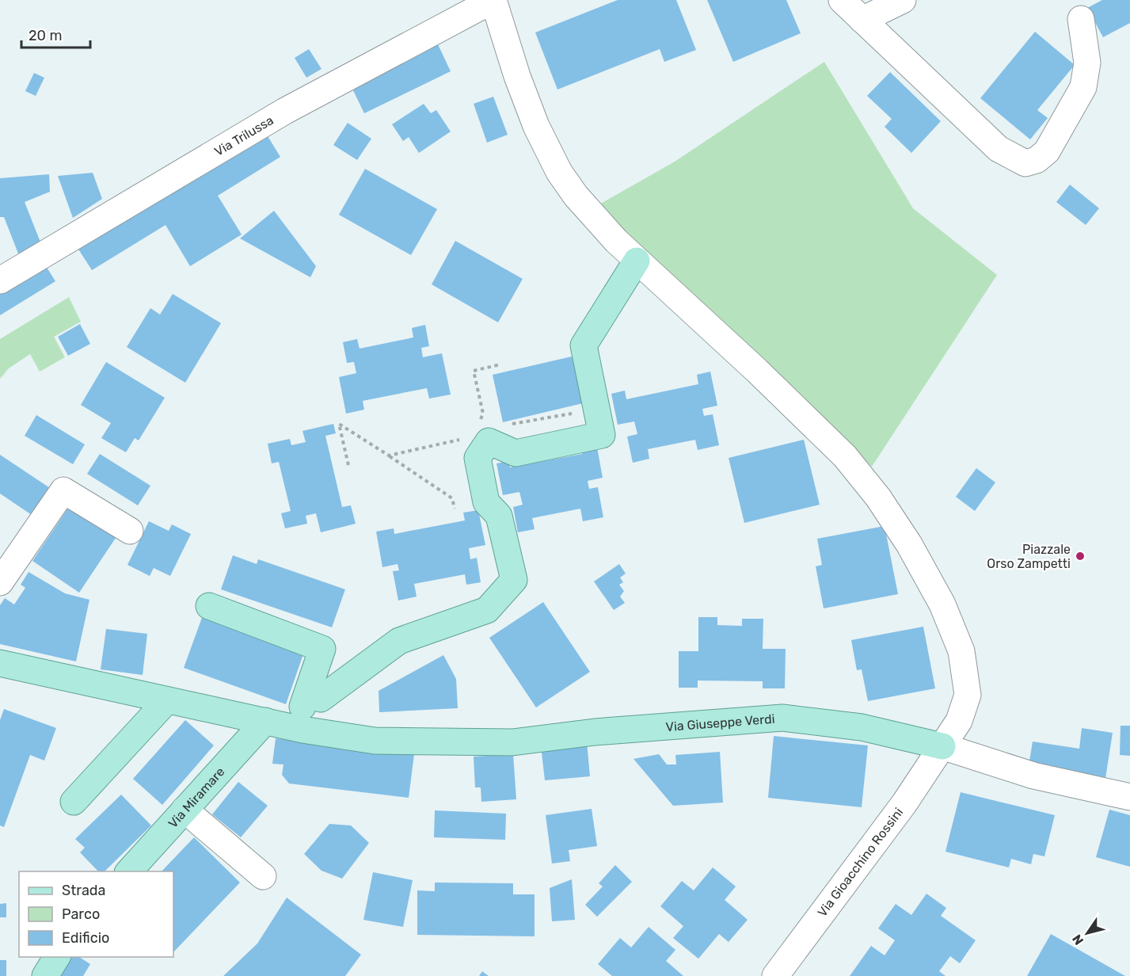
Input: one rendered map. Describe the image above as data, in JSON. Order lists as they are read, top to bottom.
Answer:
{
  "streets": {
    "main road": ["Via Giuseppe Verdi", "Via Miramare"],
    "street": ["Via Trilussa", "Via Gioacchino Rossini"]
  },
  "crossings": [
    ["Via Trilussa", "Via Gioacchino Rossini"],
    ["Via Giuseppe Verdi", "Via Miramare"],
    ["Via Giuseppe Verdi", "Via Gioacchino Rossini"]
  ],
  "places": ["Piazzale Orso Zampetti"],
  "legend": ["Strada", "Parco", "Edificio"],
  "scale_bar": "20 m",
  "north": "bottom left"
}
